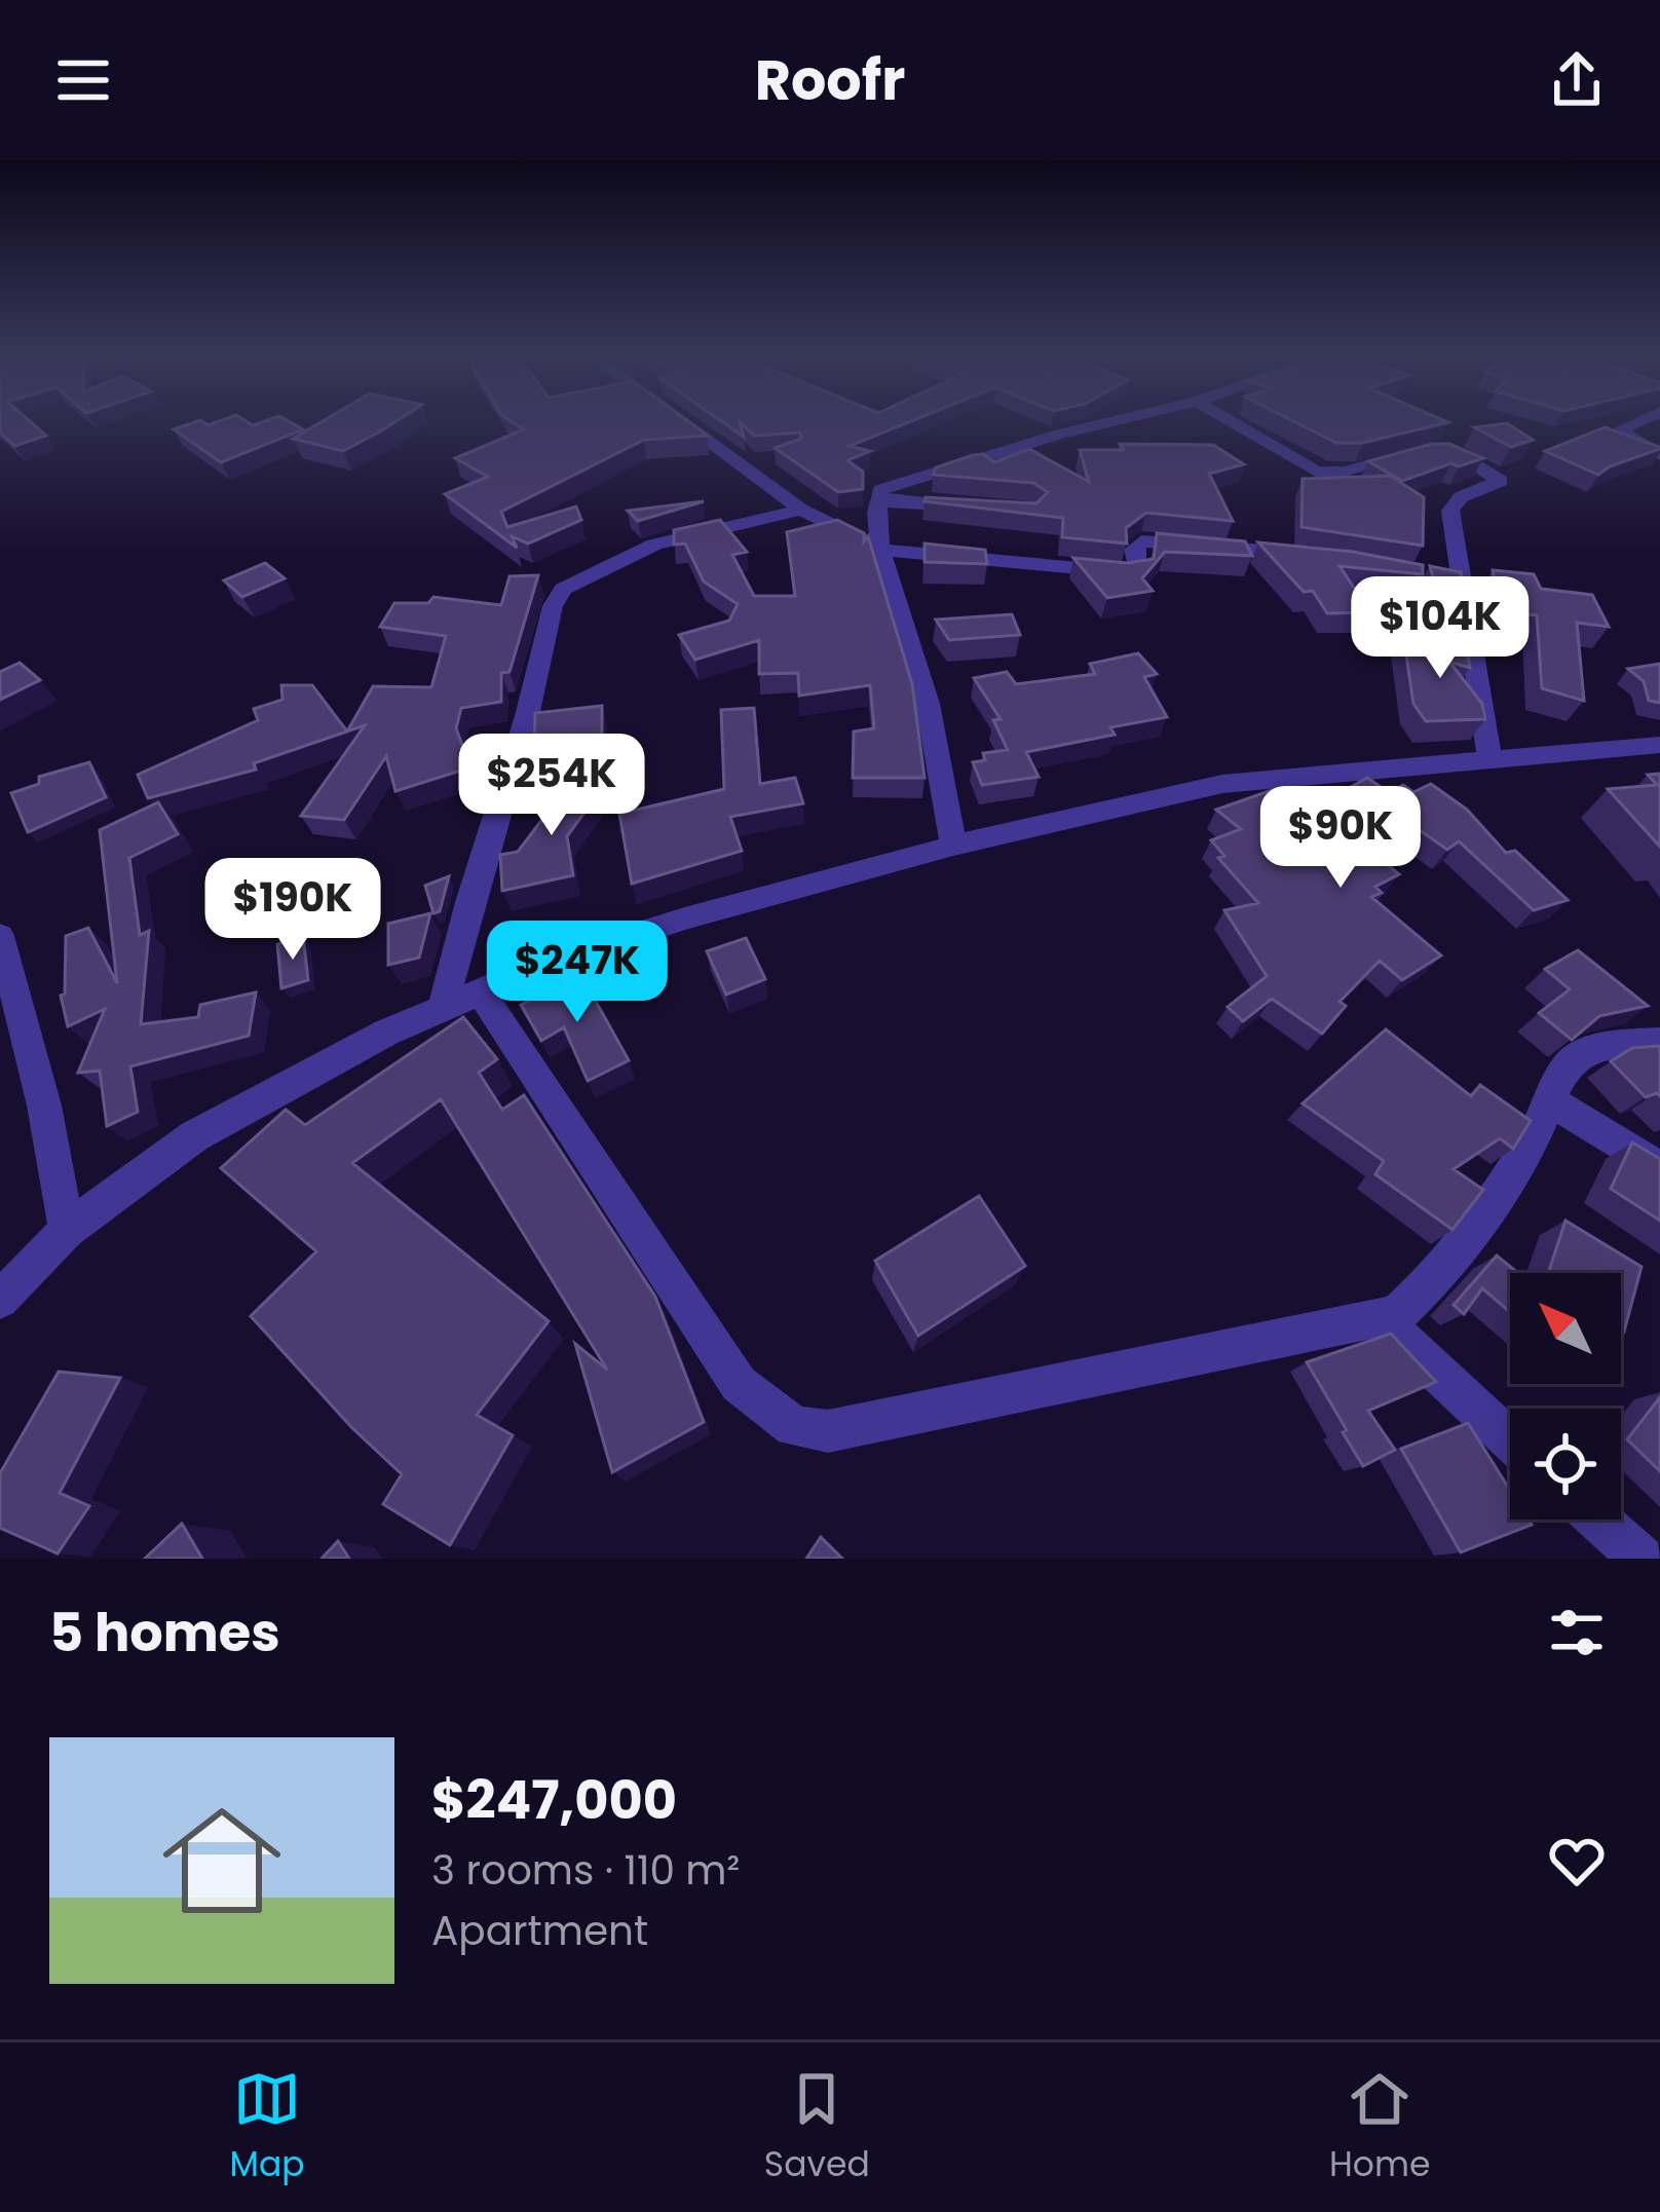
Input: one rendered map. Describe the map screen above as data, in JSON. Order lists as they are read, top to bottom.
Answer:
{
  "north": "top left",
  "page": {
    "header": "Roofr",
    "price": [
      "$104K",
      "$254K",
      "$90K",
      "$190K",
      "$247K"
    ],
    "heading": "5 homes",
    "list": [
      {
        "name": "$247,000",
        "note": "3 rooms · 110 m² · Apartment"
      }
    ],
    "tabs": ["Map", "Saved", "Home"]
  }
}
